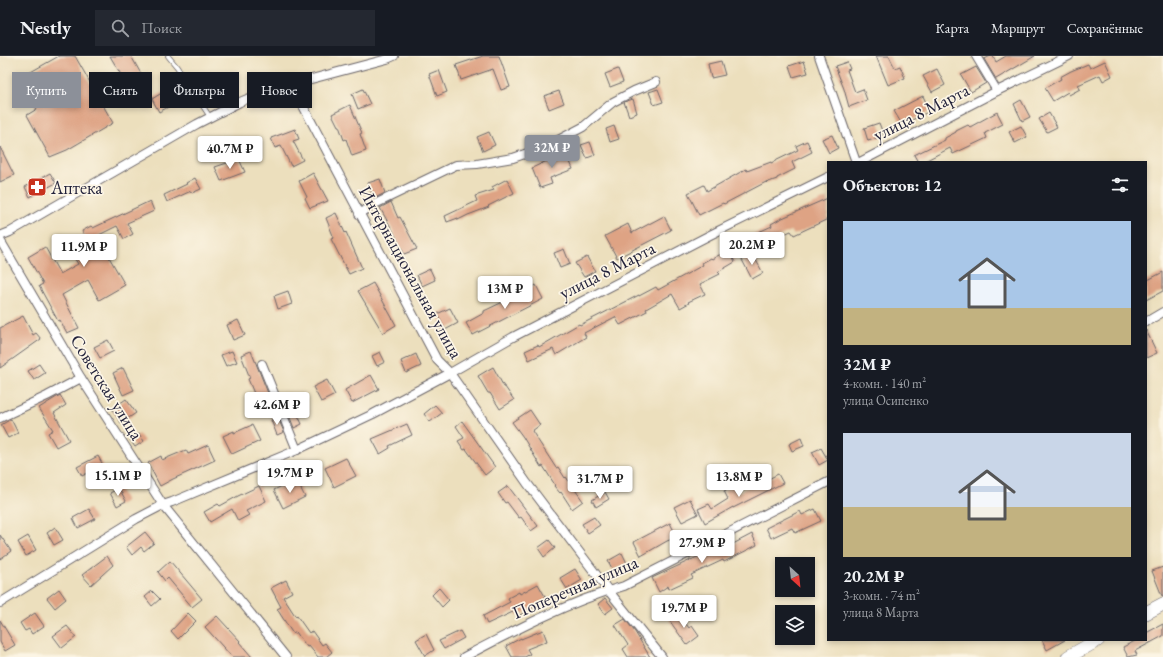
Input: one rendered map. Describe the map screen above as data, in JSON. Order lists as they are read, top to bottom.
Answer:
{
  "streets": {
    "street": [
      "улица 8 Марта",
      "Интернациональная улица",
      "Советская улица",
      "Поперечная улица"
    ]
  },
  "crossings": [
    ["улица 8 Марта", "Интернациональная улица"],
    ["улица 8 Марта", "Советская улица"],
    ["Интернациональная улица", "Поперечная улица"]
  ],
  "places": {
    "pharmacy": ["Аптека"]
  },
  "north": "bottom right",
  "page": {
    "header": "Nestly",
    "search": "Поиск",
    "nav": ["Карта", "Маршрут", "Сохранённые"],
    "chip": [
      "Купить",
      "Снять",
      "Фильтры",
      "Новое"
    ],
    "price": [
      "32M ₽",
      "40.7M ₽",
      "20.2M ₽",
      "11.9M ₽",
      "13M ₽",
      "42.6M ₽",
      "19.7M ₽",
      "15.1M ₽",
      "13.8M ₽",
      "31.7M ₽",
      "27.9M ₽",
      "19.7M ₽"
    ],
    "heading": "Объектов: 12",
    "list": [
      {
        "name": "32M ₽",
        "note": "4-комн. · 140 m² · улица Осипенко"
      },
      {
        "name": "20.2M ₽",
        "note": "3-комн. · 74 m² · улица 8 Марта"
      }
    ]
  }
}
